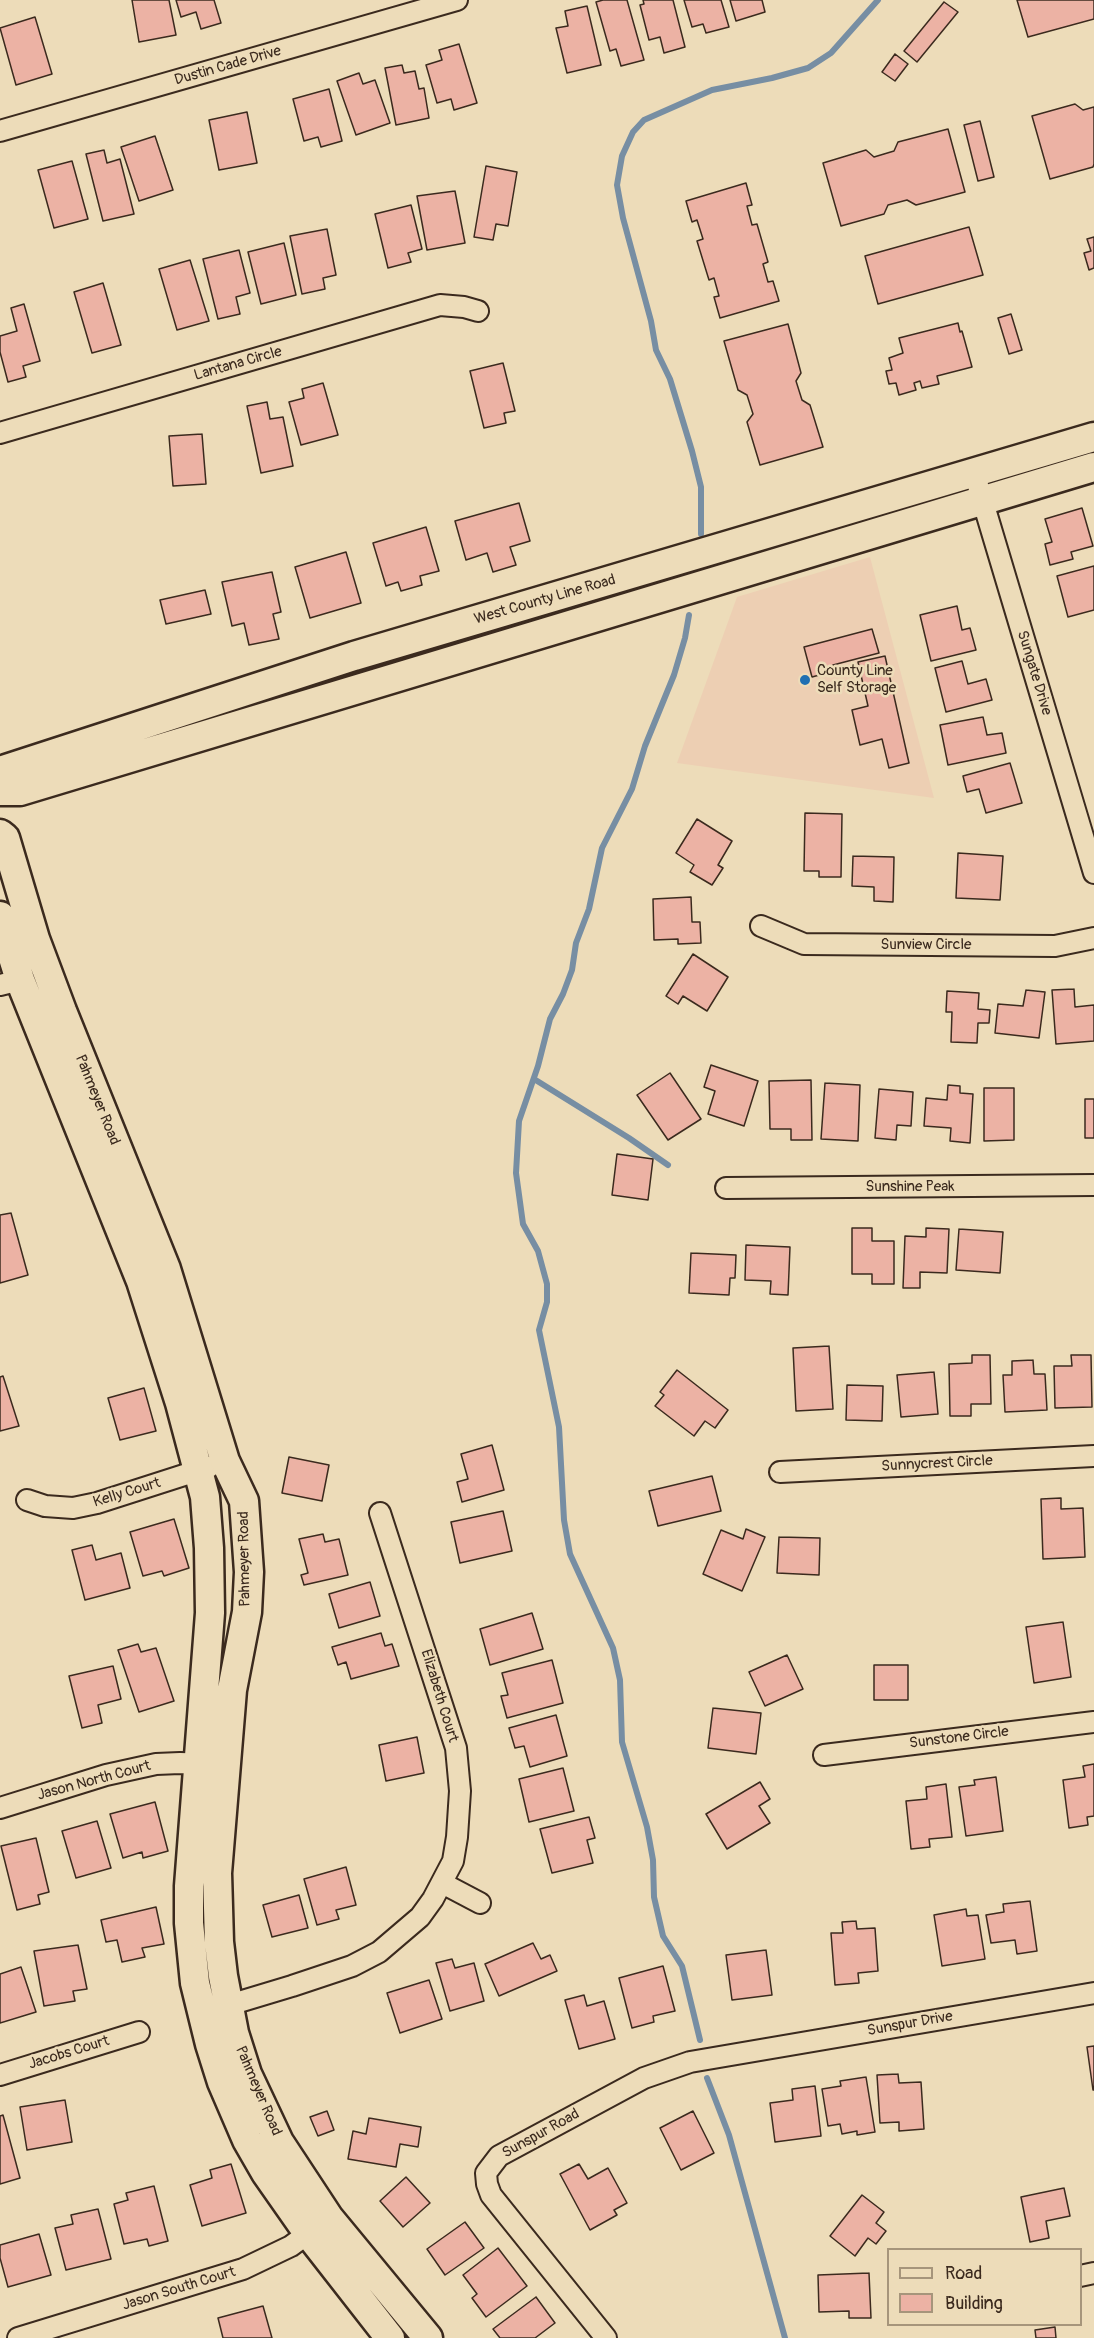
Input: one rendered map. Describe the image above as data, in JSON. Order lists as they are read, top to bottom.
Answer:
{
  "streets": {
    "street": [
      "Dustin Cade Drive",
      "Lantana Circle",
      "West County Line Road",
      "Sungate Drive",
      "Sunview Circle",
      "Pahmeyer Road",
      "Sunshine Peak",
      "Sunnycrest Circle",
      "Kelly Court",
      "Elizabeth Court",
      "Sunstone Circle",
      "Jason North Court",
      "Sunspur Drive",
      "Jacobs Court",
      "Sunspur Road",
      "Jason South Court"
    ]
  },
  "crossings": [
    ["West County Line Road", "Sungate Drive"],
    ["Pahmeyer Road", "Kelly Court"],
    ["Pahmeyer Road", "Elizabeth Court"],
    ["Pahmeyer Road", "Jason North Court"],
    ["Pahmeyer Road", "Jason South Court"],
    ["Sunspur Drive", "Sunspur Road"]
  ],
  "places": ["County Line Self Storage"],
  "legend": ["Road", "Building"]
}
